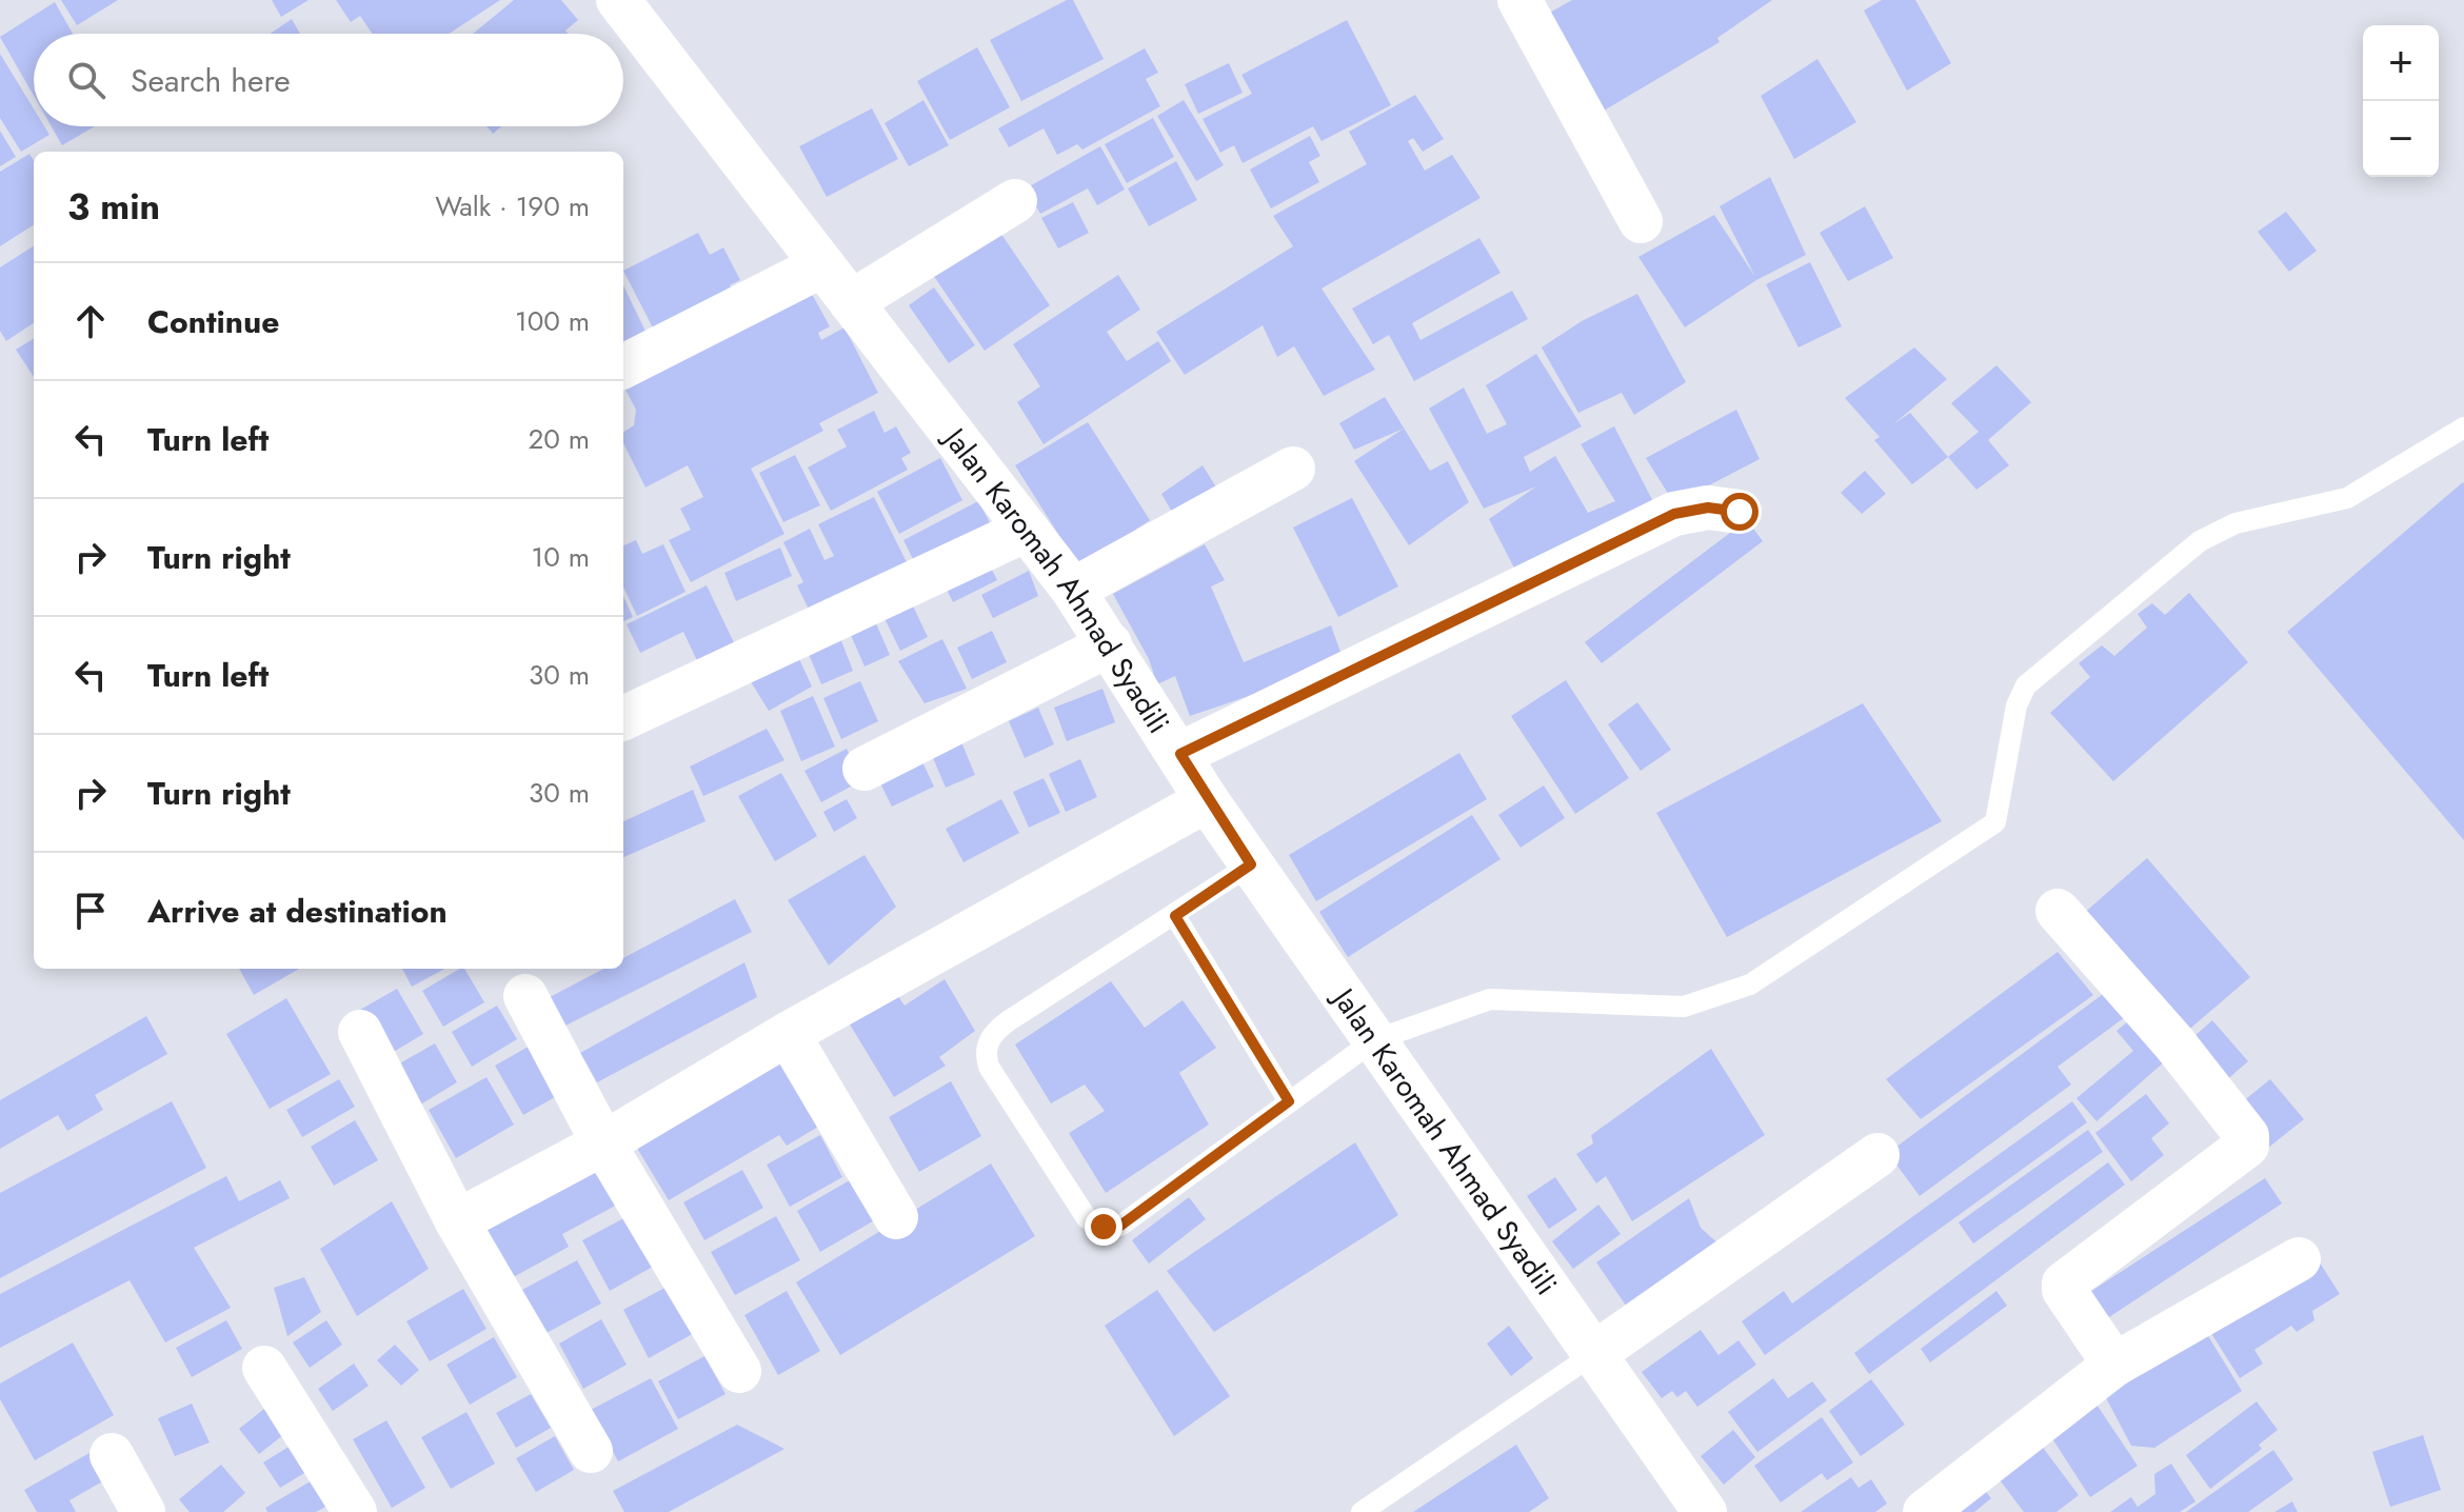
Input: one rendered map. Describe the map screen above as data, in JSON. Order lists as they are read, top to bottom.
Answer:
{
  "streets": {
    "street": ["Jalan Karomah Ahmad Syadili"]
  },
  "page": {
    "map_buttons": ["+", "−"],
    "search": "Search here",
    "heading": ["3 min", "Walk · 190 m"],
    "list": [
      ["Continue", "100 m"],
      ["Turn left", "20 m"],
      ["Turn right", "10 m"],
      ["Turn left", "30 m"],
      ["Turn right", "30 m"],
      "Arrive at destination"
    ]
  }
}
